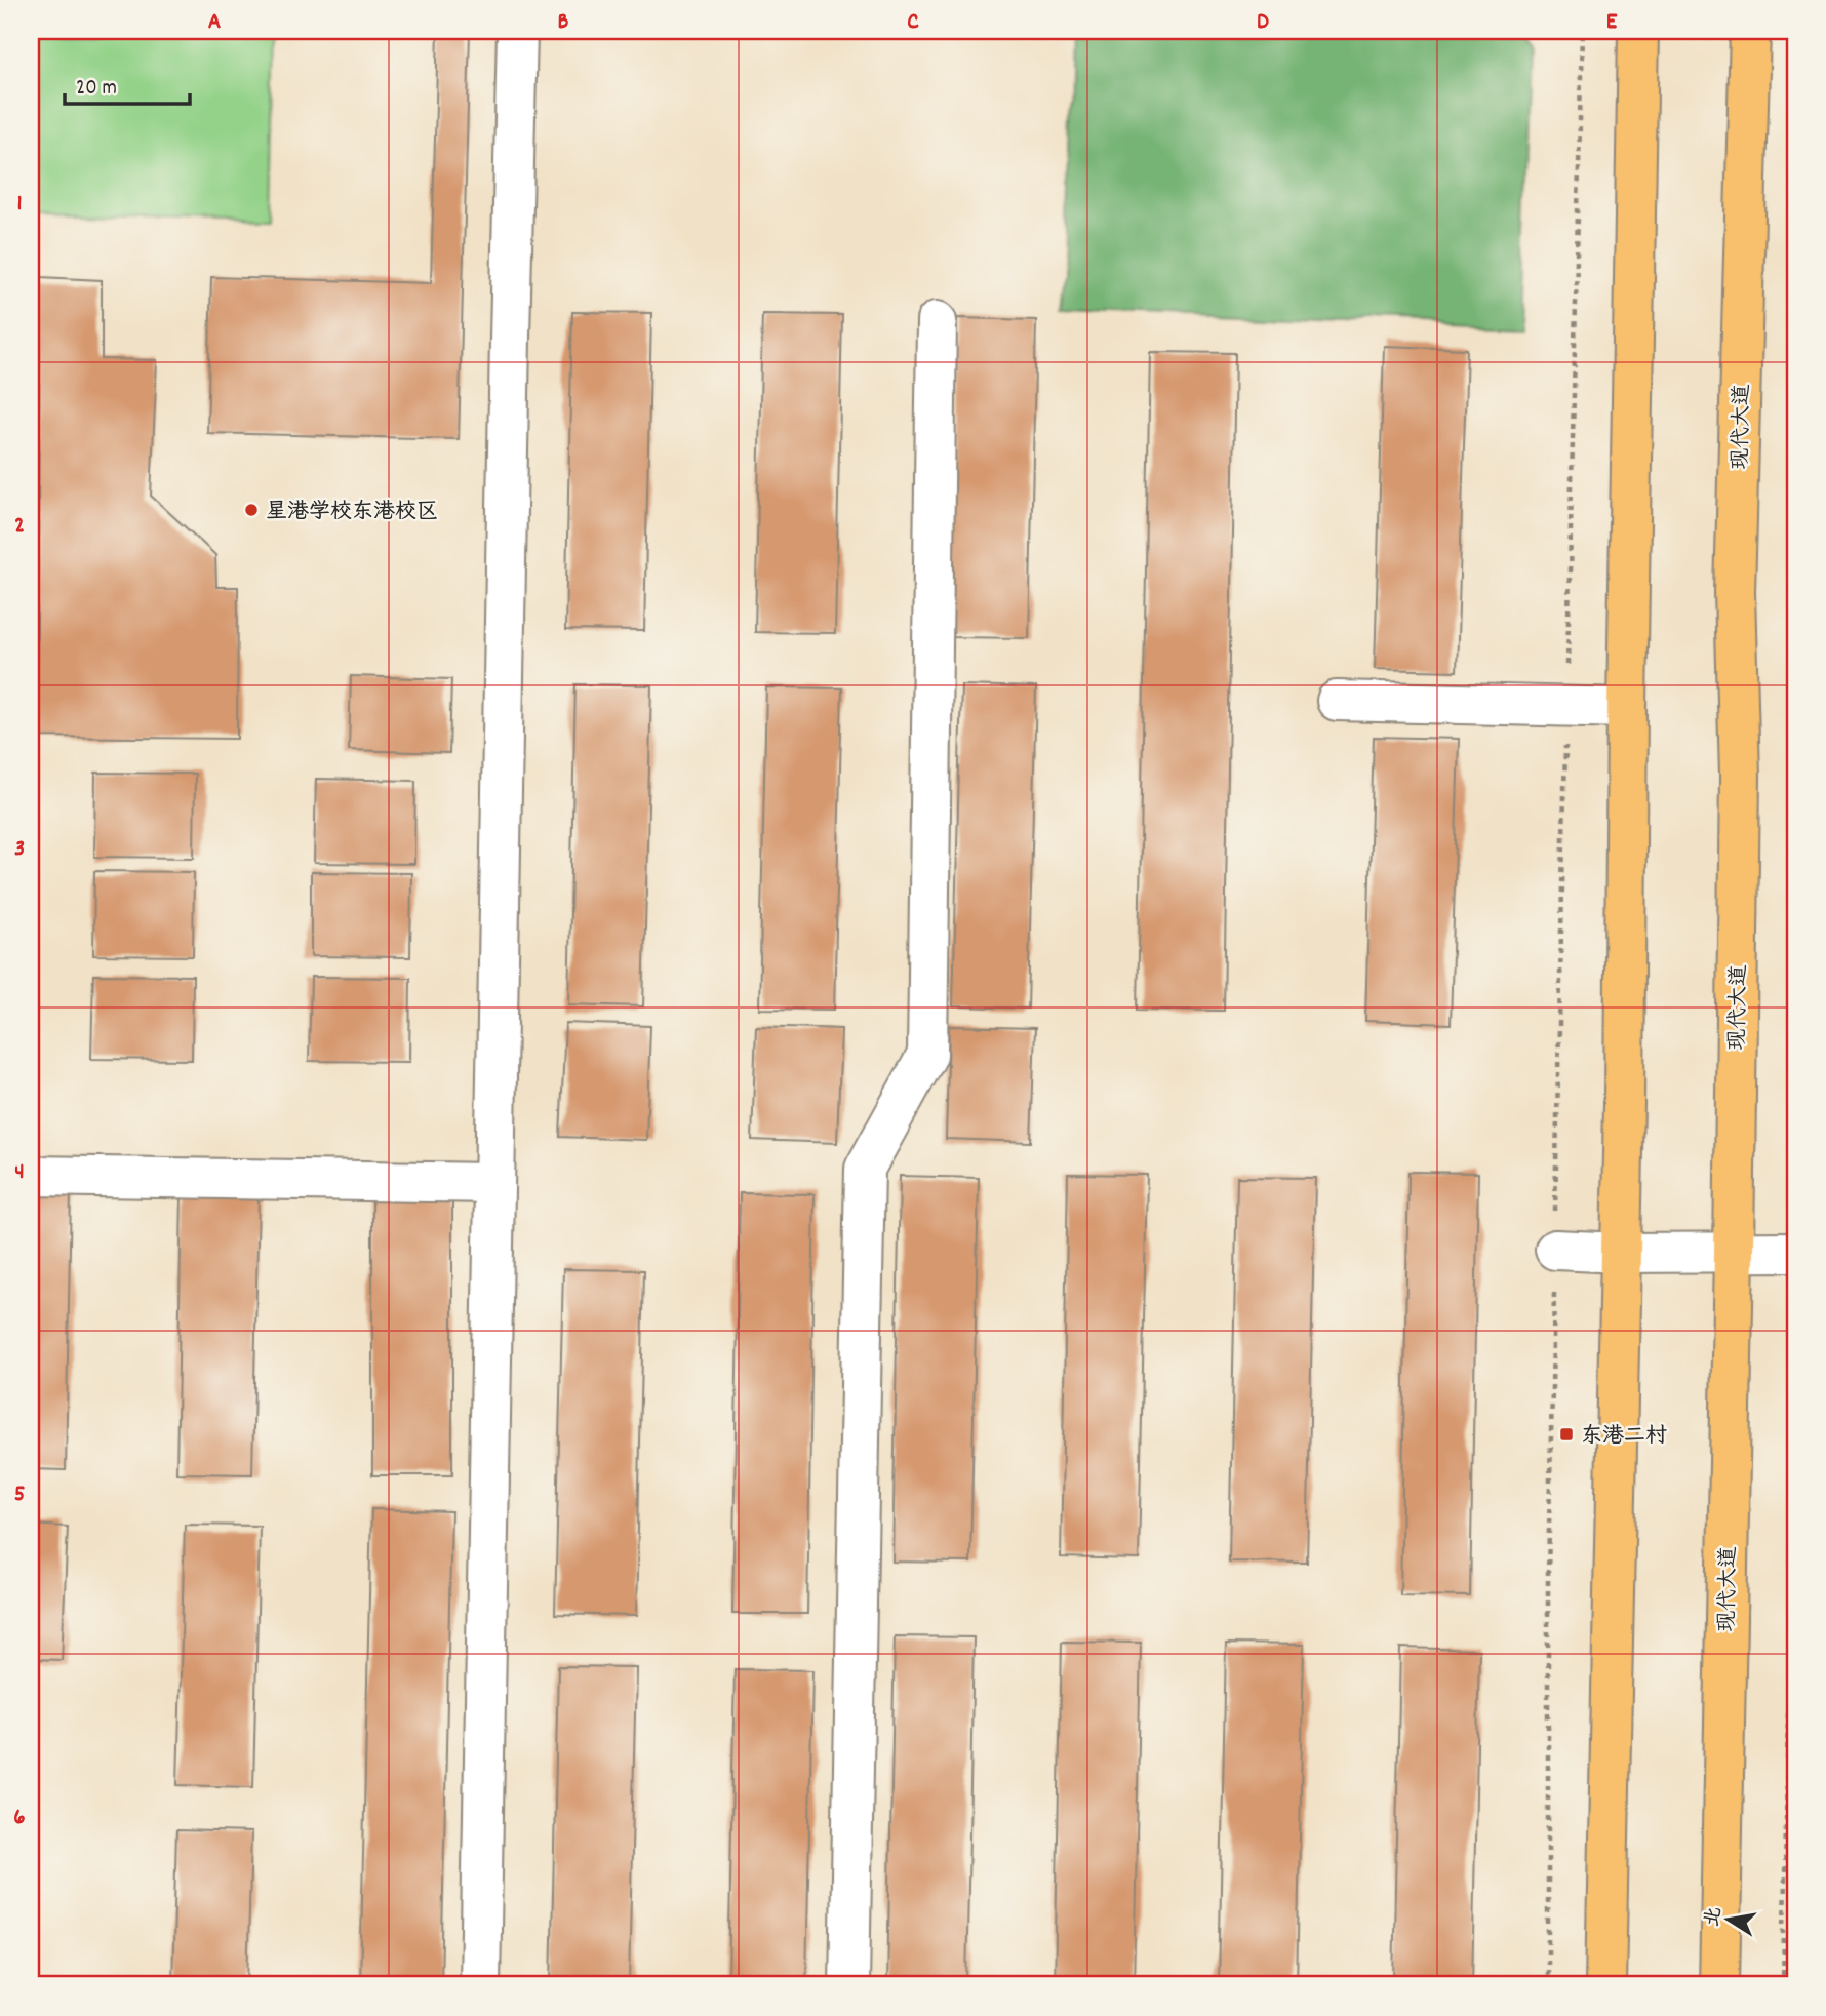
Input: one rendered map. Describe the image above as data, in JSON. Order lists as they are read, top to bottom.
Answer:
{
  "streets": {
    "main road": ["现代大道"]
  },
  "places": {
    "other": ["星港学校东港校区"],
    "transit": ["东港二村"]
  },
  "scale_bar": "20 m",
  "north": "left",
  "grid": {
    "columns": [
      "A",
      "B",
      "C",
      "D",
      "E"
    ],
    "rows": [
      "1",
      "2",
      "3",
      "4",
      "5",
      "6"
    ]
  }
}
